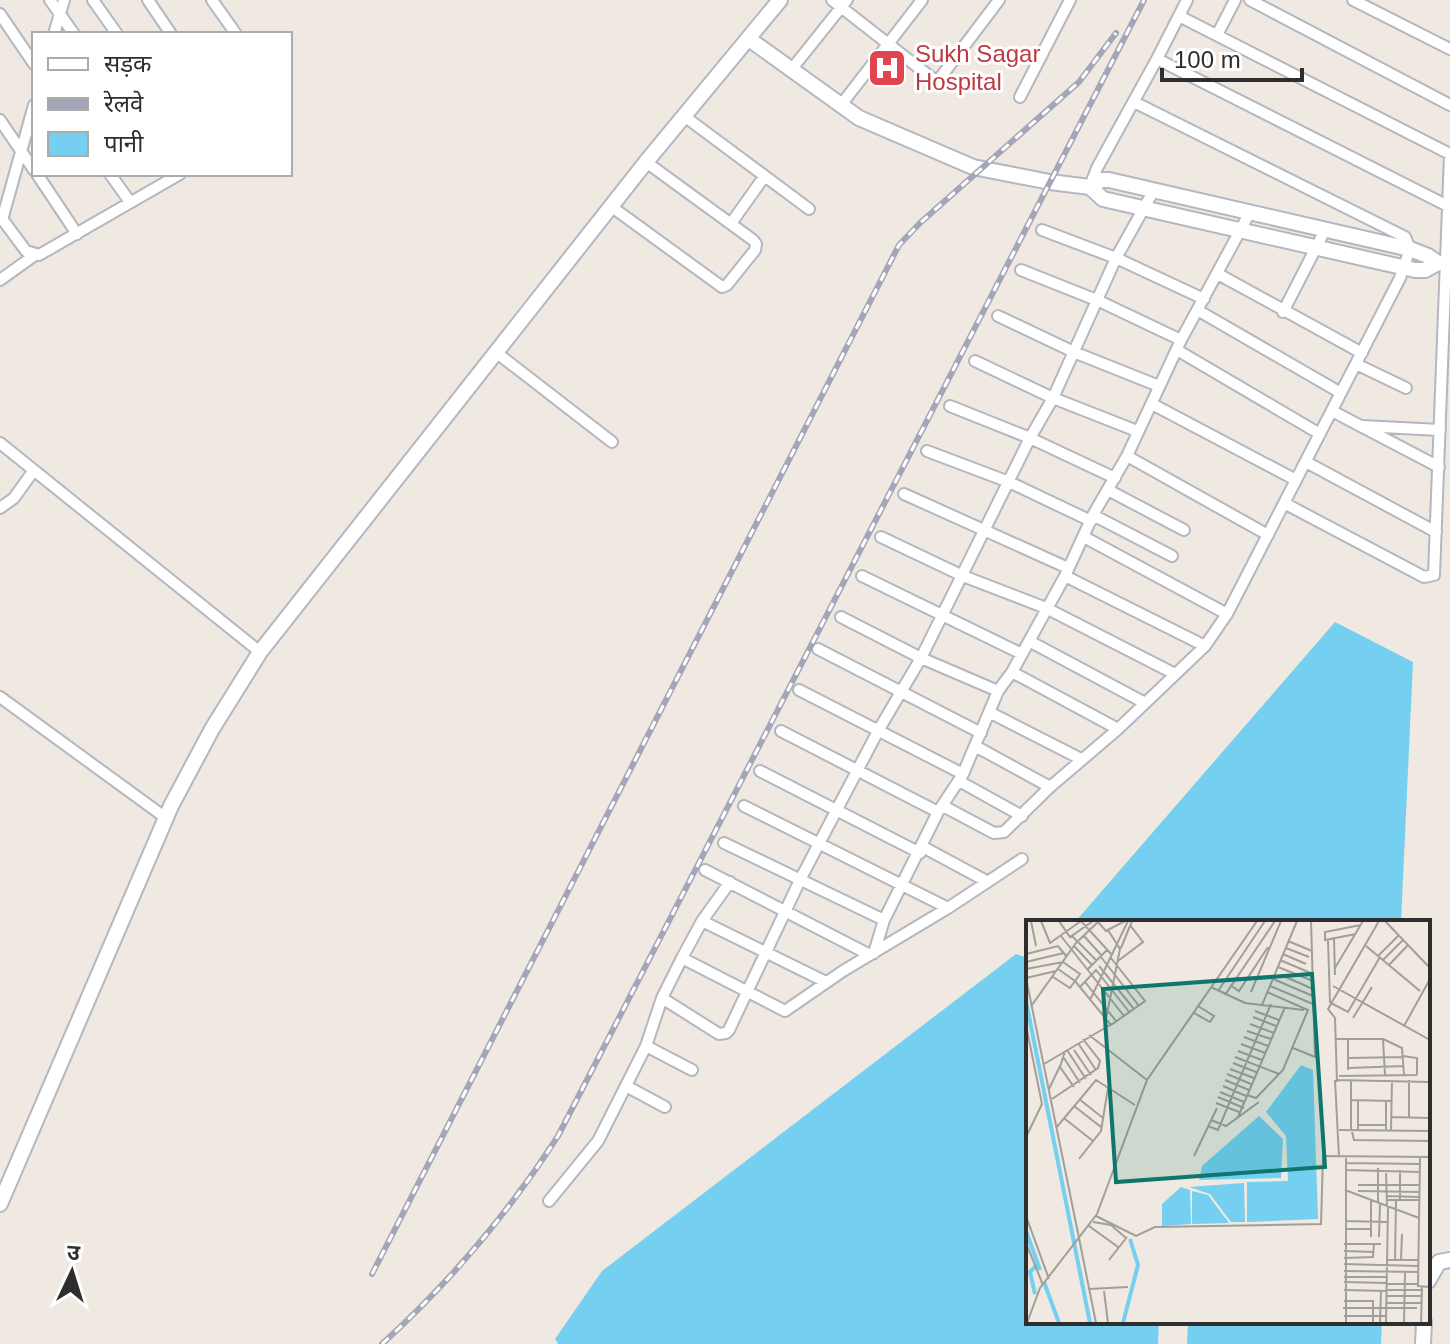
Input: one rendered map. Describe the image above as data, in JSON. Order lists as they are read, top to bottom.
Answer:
{
  "places": {
    "hospital": ["Sukh Sagar Hospital"]
  },
  "legend": ["सड़क", "रेलवे", "पानी"],
  "scale_bar": "100 m",
  "north": "top"
}
